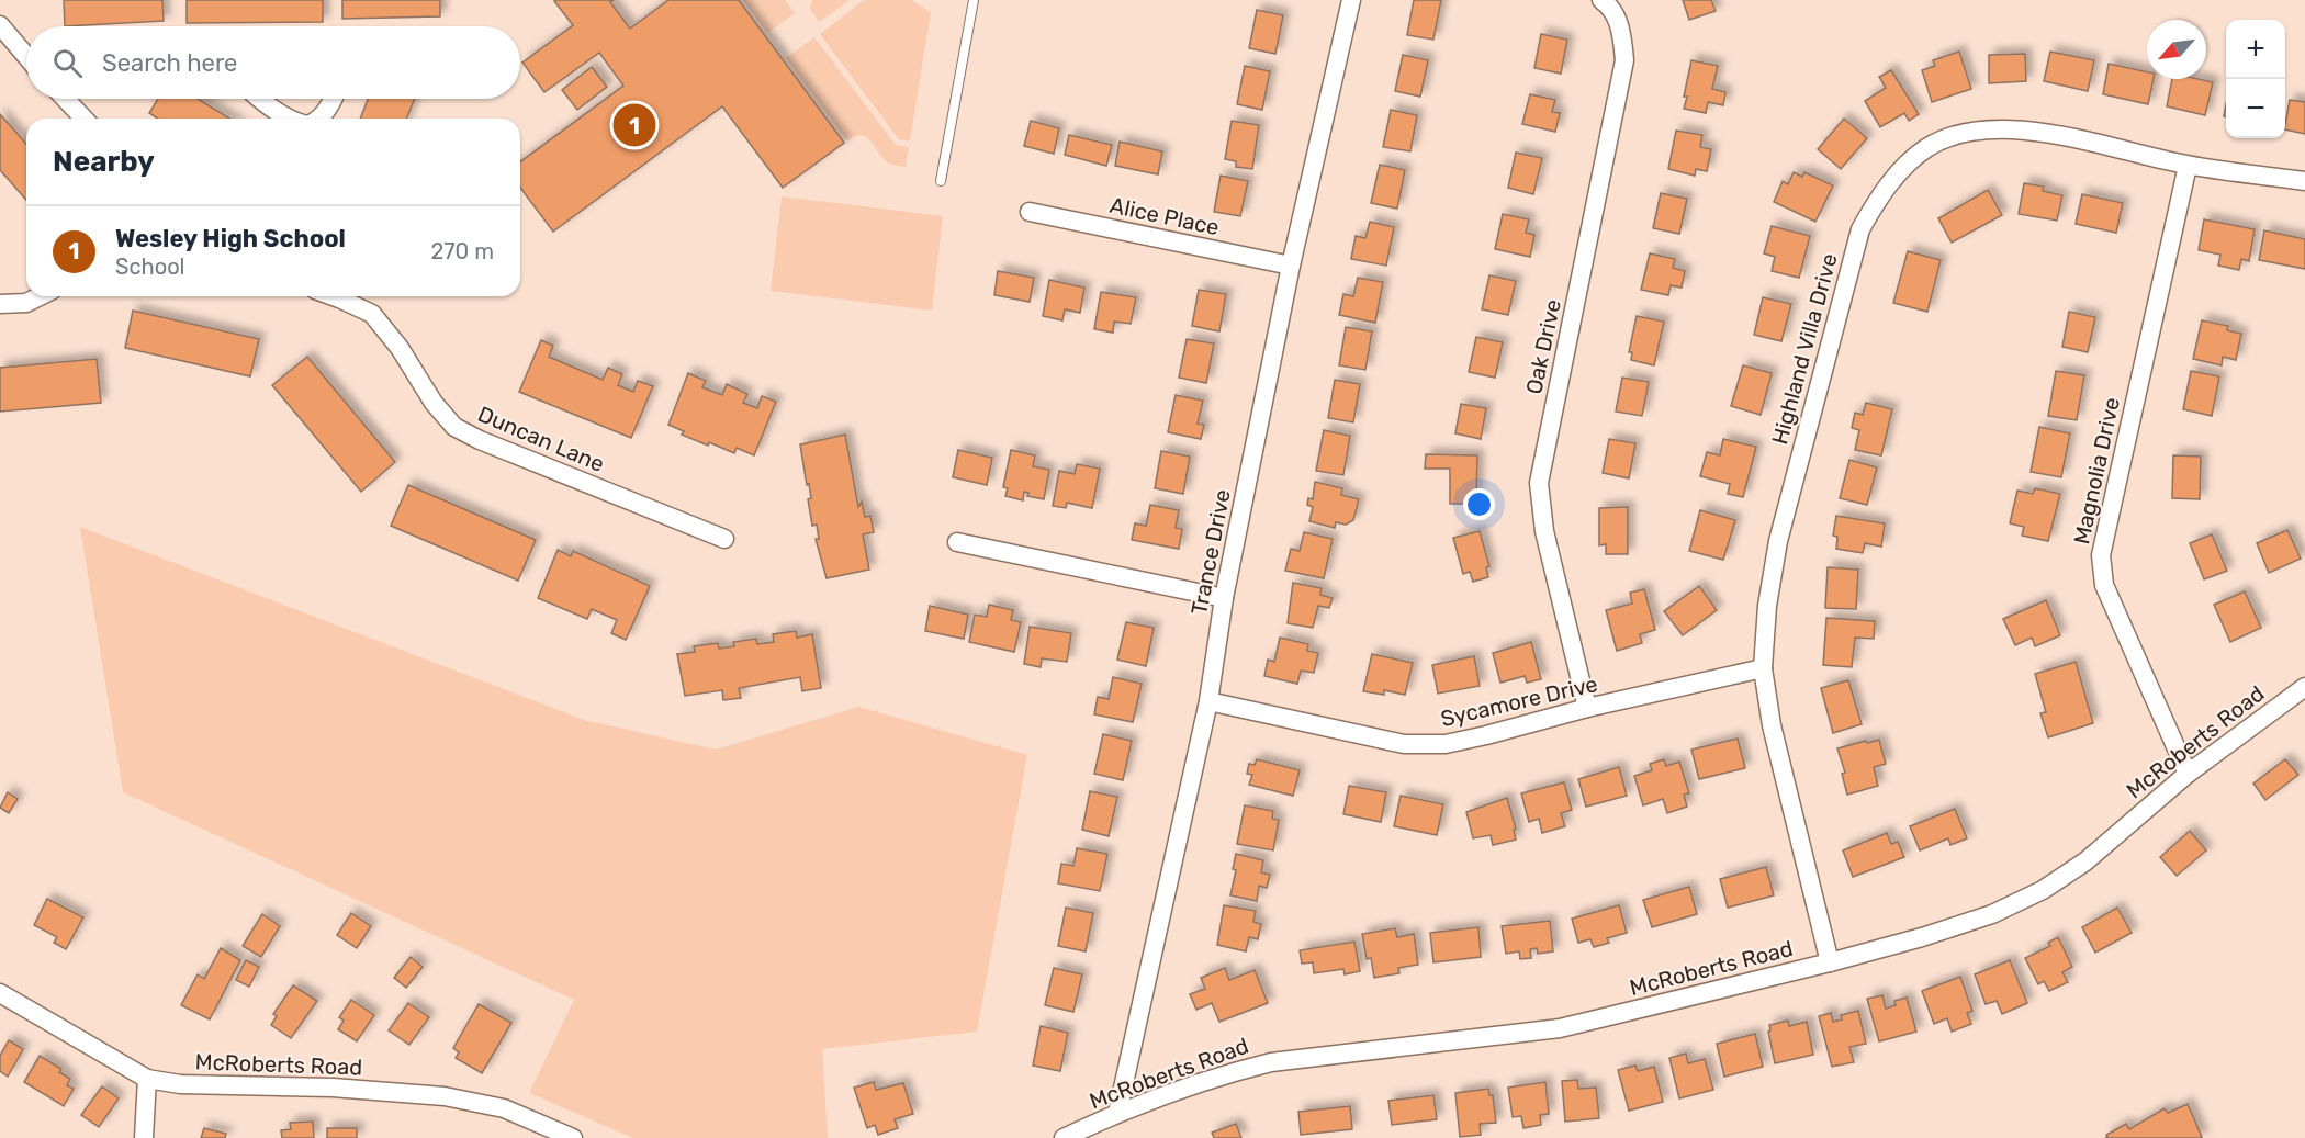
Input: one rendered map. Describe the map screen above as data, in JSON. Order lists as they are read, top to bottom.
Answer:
{
  "streets": {
    "street": [
      "Alice Place",
      "Oak Drive",
      "Highland Villa Drive",
      "Duncan Lane",
      "Magnolia Drive",
      "Trance Drive",
      "Sycamore Drive",
      "McRoberts Road"
    ]
  },
  "crossings": [
    ["Alice Place", "Trance Drive"],
    ["Oak Drive", "Sycamore Drive"],
    ["Highland Villa Drive", "Magnolia Drive"],
    ["Highland Villa Drive", "Sycamore Drive"],
    ["Highland Villa Drive", "McRoberts Road"],
    ["Magnolia Drive", "McRoberts Road"],
    ["Trance Drive", "Sycamore Drive"],
    ["Trance Drive", "McRoberts Road"]
  ],
  "north": "bottom left",
  "page": {
    "map_buttons": ["+", "−"],
    "search": "Search here",
    "pins": "1",
    "heading": "Nearby",
    "list": [
      {
        "mark": "1",
        "name": "Wesley High School",
        "note": "School",
        "value": "270 m"
      }
    ]
  }
}
